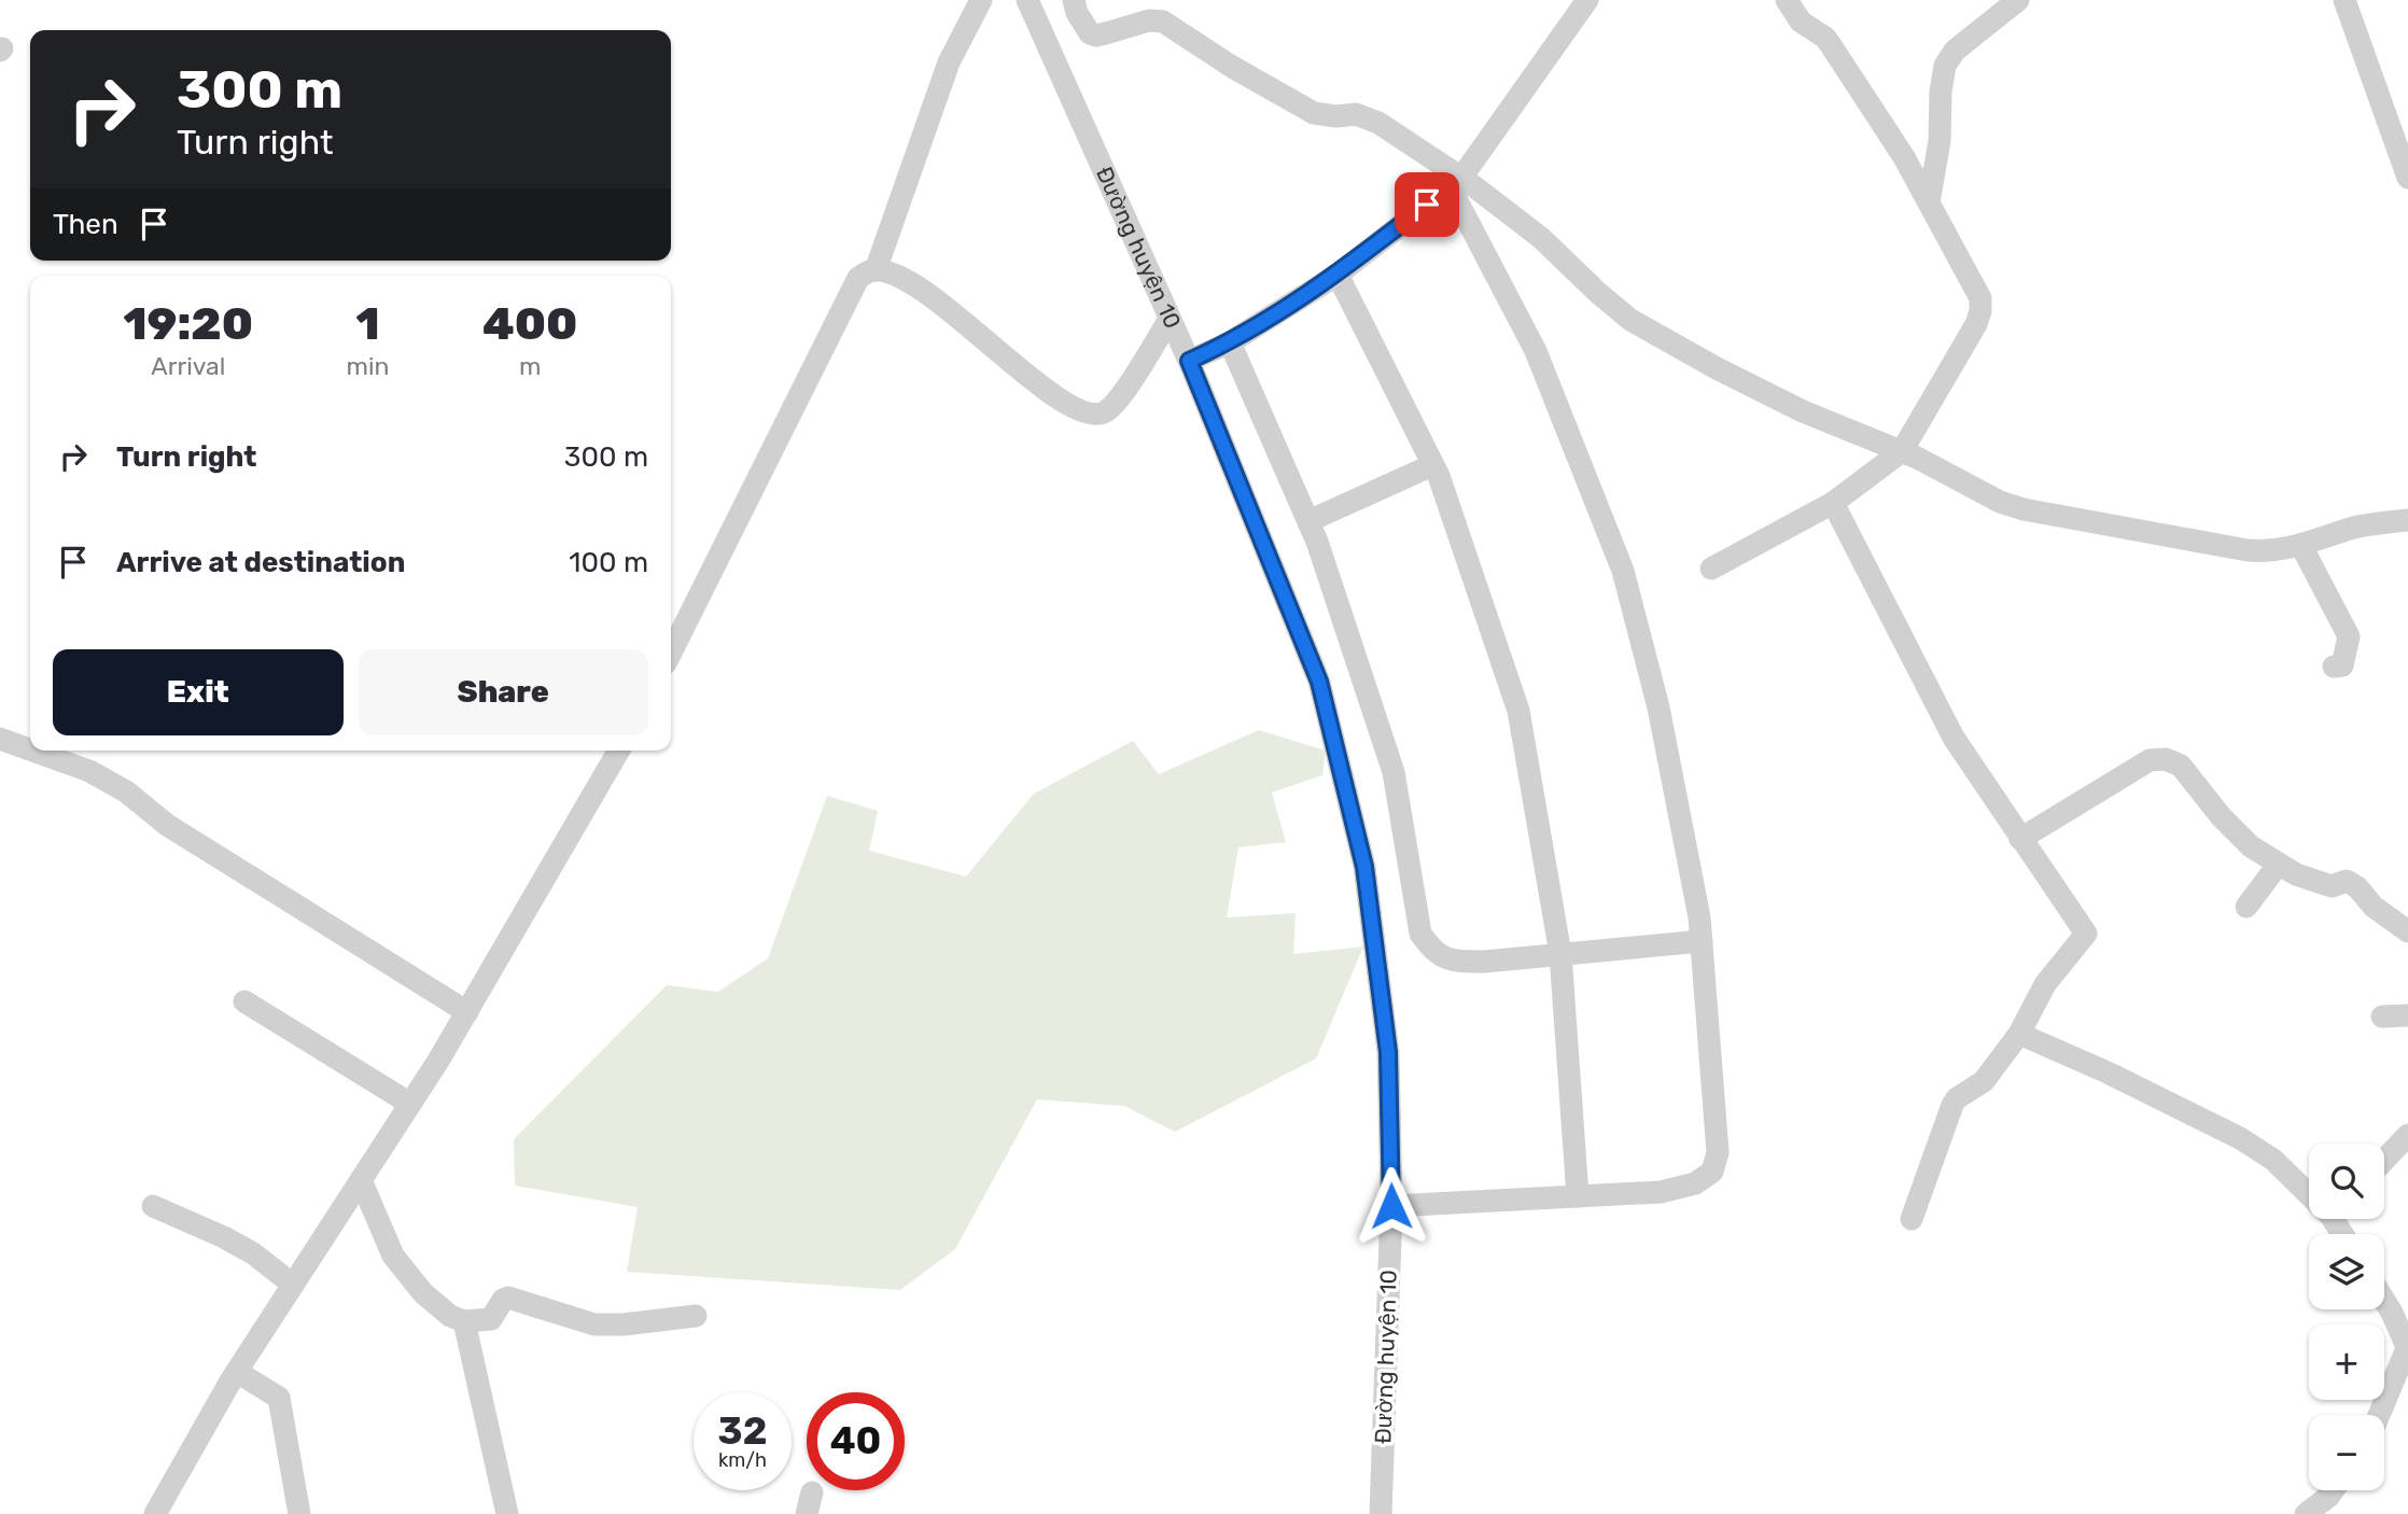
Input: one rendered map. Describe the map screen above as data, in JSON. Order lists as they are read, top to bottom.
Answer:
{
  "streets": {
    "street": ["Đường huyện 10"]
  },
  "page": {
    "turn": ["300 m", "Turn right"],
    "then": "Then",
    "eta": [
      "19:20",
      "Arrival",
      "1",
      "min",
      "400",
      "m"
    ],
    "list": [
      {
        "name": "Turn right",
        "value": "300 m"
      },
      {
        "name": "Arrive at destination",
        "value": "100 m"
      }
    ],
    "buttons": ["Exit", "Share"],
    "map_buttons": ["+", "−"],
    "speed": "32 km/h",
    "limit": "40"
  }
}
